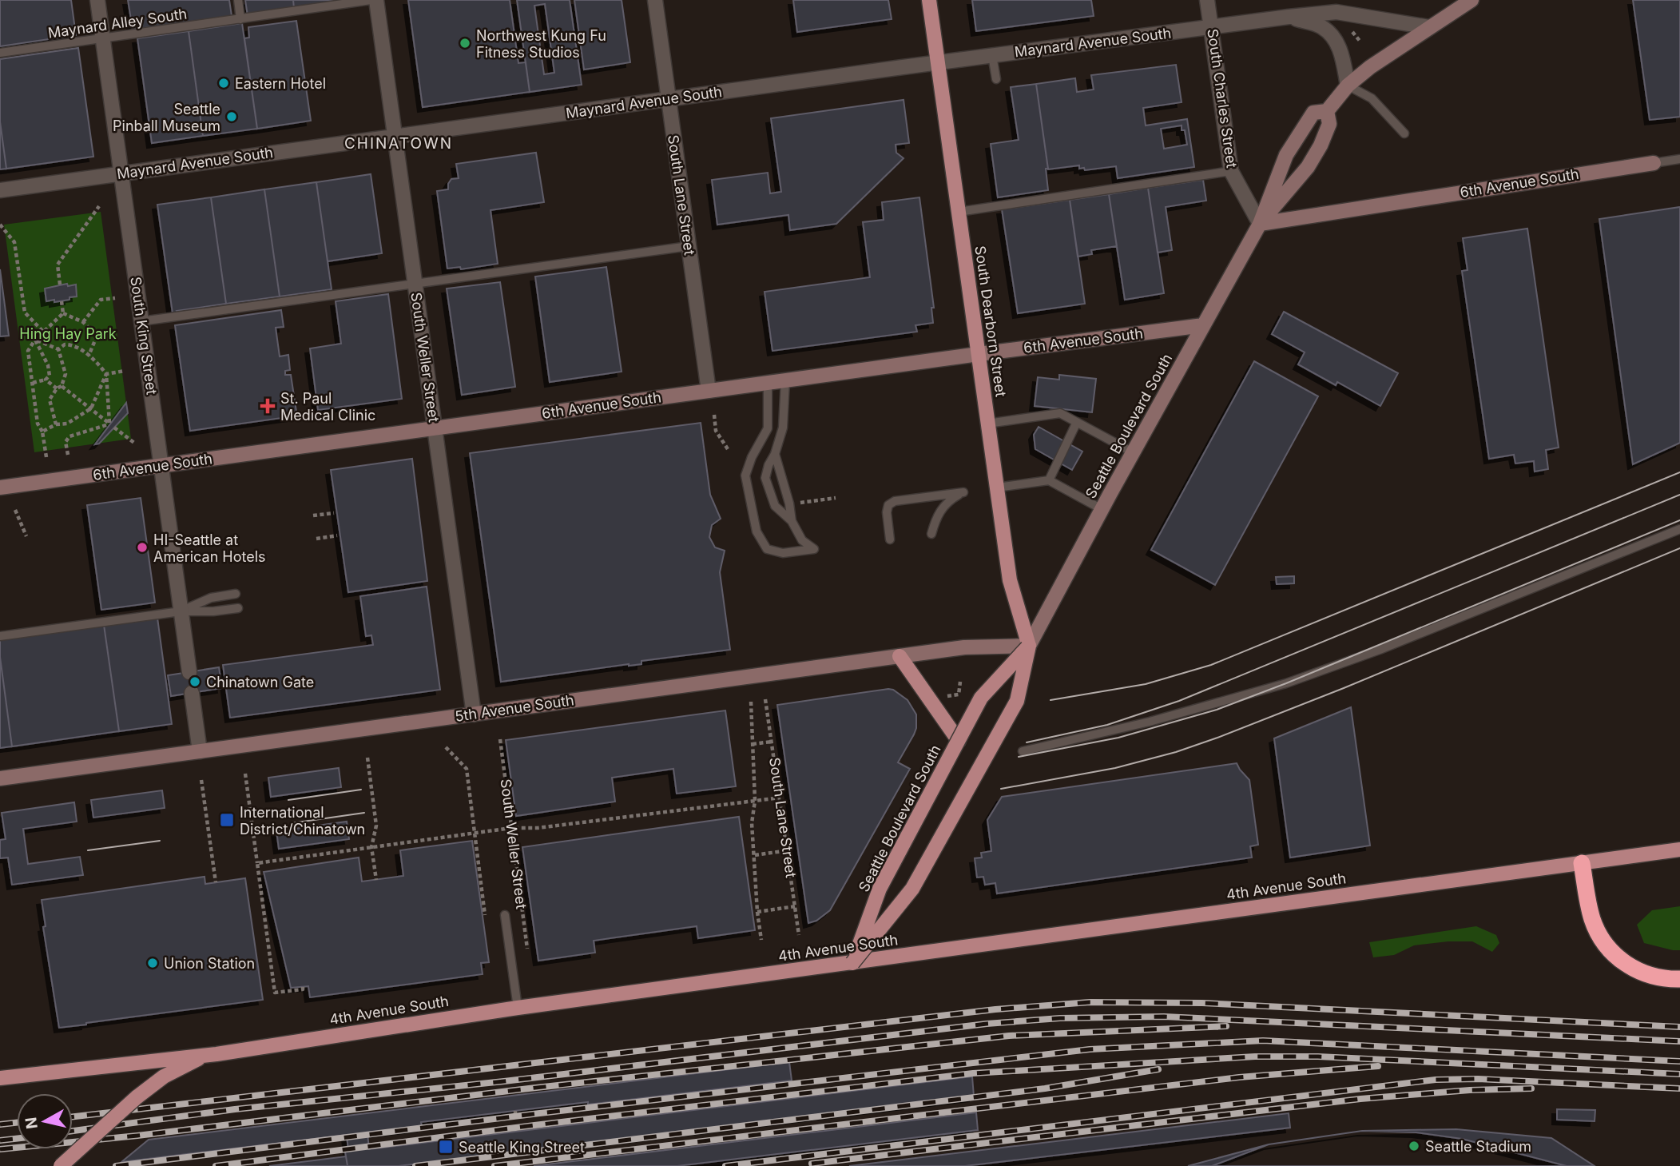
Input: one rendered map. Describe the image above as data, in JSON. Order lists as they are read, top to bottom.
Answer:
{
  "streets": {
    "main road": [
      "6th Avenue South",
      "South Dearborn Street",
      "Seattle Boulevard South",
      "5th Avenue South",
      "4th Avenue South"
    ],
    "street": [
      "Maynard Avenue South",
      "South Charles Street",
      "South Lane Street",
      "South King Street",
      "South Weller Street"
    ],
    "lane": ["Maynard Alley South"]
  },
  "crossings": [
    ["Maynard Alley South", "South King Street"],
    ["Maynard Avenue South", "South Charles Street"],
    ["Maynard Avenue South", "South Lane Street"],
    ["Maynard Avenue South", "South Dearborn Street"],
    ["Maynard Avenue South", "South King Street"],
    ["Maynard Avenue South", "South Weller Street"],
    ["South Charles Street", "6th Avenue South"],
    ["South Charles Street", "Seattle Boulevard South"],
    ["6th Avenue South", "South Lane Street"],
    ["6th Avenue South", "South Dearborn Street"],
    ["6th Avenue South", "South King Street"],
    ["6th Avenue South", "South Weller Street"],
    ["6th Avenue South", "Seattle Boulevard South"],
    ["South Dearborn Street", "Seattle Boulevard South"],
    ["South Dearborn Street", "5th Avenue South"],
    ["South Weller Street", "5th Avenue South"],
    ["South Weller Street", "4th Avenue South"],
    ["Seattle Boulevard South", "5th Avenue South"],
    ["Seattle Boulevard South", "4th Avenue South"]
  ],
  "districts": ["CHINATOWN"],
  "parks": ["Hing Hay Park"],
  "places": {
    "other": [
      "Northwest Kung Fu Fitness Studios",
      "Eastern Hotel",
      "Seattle Pinball Museum",
      "HI-Seattle at American Hotels",
      "Chinatown Gate",
      "Union Station",
      "Seattle Stadium"
    ],
    "health": ["St. Paul Medical Clinic"],
    "transit": ["International District/Chinatown", "Seattle King Street"]
  },
  "north": "left"
}
